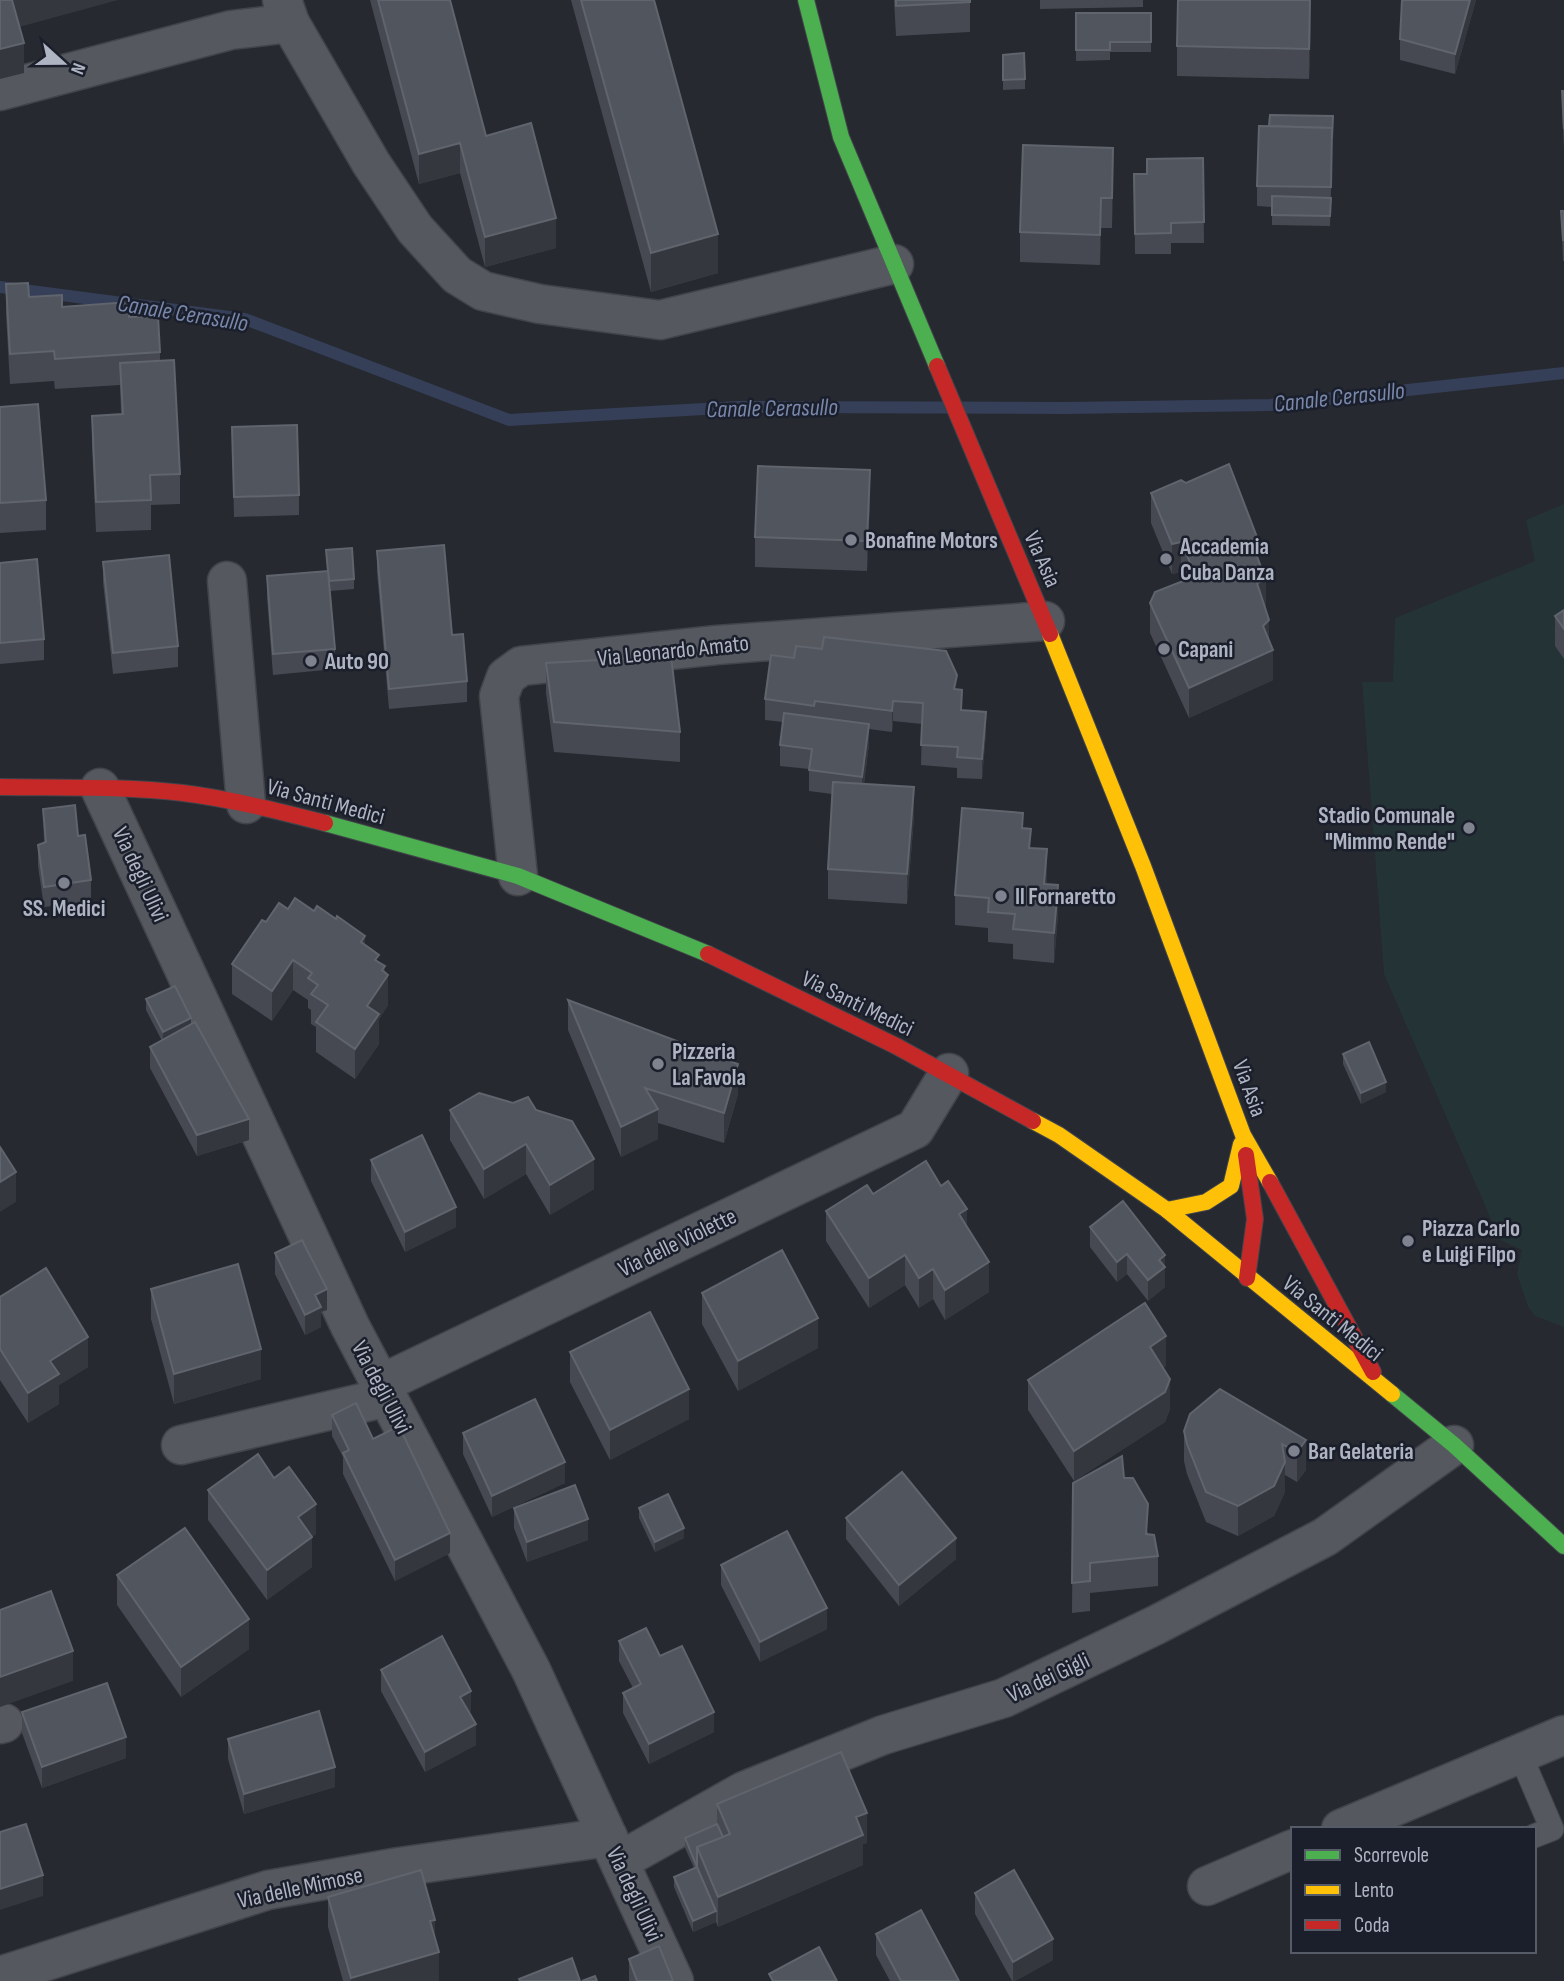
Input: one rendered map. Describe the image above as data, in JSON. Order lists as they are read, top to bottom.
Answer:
{
  "streets": {
    "street": [
      "Via Asia",
      "Via Leonardo Amato",
      "Via Santi Medici",
      "Via degli Ulivi",
      "Via delle Violette",
      "Via dei Gigli",
      "Via delle Mimose"
    ]
  },
  "crossings": [
    ["Via Asia", "Via Leonardo Amato"],
    ["Via Asia", "Via Santi Medici"],
    ["Via Leonardo Amato", "Via Santi Medici"],
    ["Via Santi Medici", "Via degli Ulivi"],
    ["Via Santi Medici", "Via delle Violette"],
    ["Via Santi Medici", "Via dei Gigli"],
    ["Via degli Ulivi", "Via delle Violette"],
    ["Via degli Ulivi", "Via dei Gigli"],
    ["Via degli Ulivi", "Via delle Mimose"],
    ["Via dei Gigli", "Via delle Mimose"]
  ],
  "water": ["Canale Cerasullo"],
  "places": [
    "Bonafine Motors",
    "Accademia Cuba Danza",
    "Capani",
    "Auto 90",
    "Stadio Comunale \"Mimmo Rende\"",
    "SS. Medici",
    "Il Fornaretto",
    "Pizzeria La Favola",
    "Piazza Carlo e Luigi Filpo",
    "Bar Gelateria"
  ],
  "legend": ["Scorrevole", "Lento", "Coda"],
  "north": "right"
}
